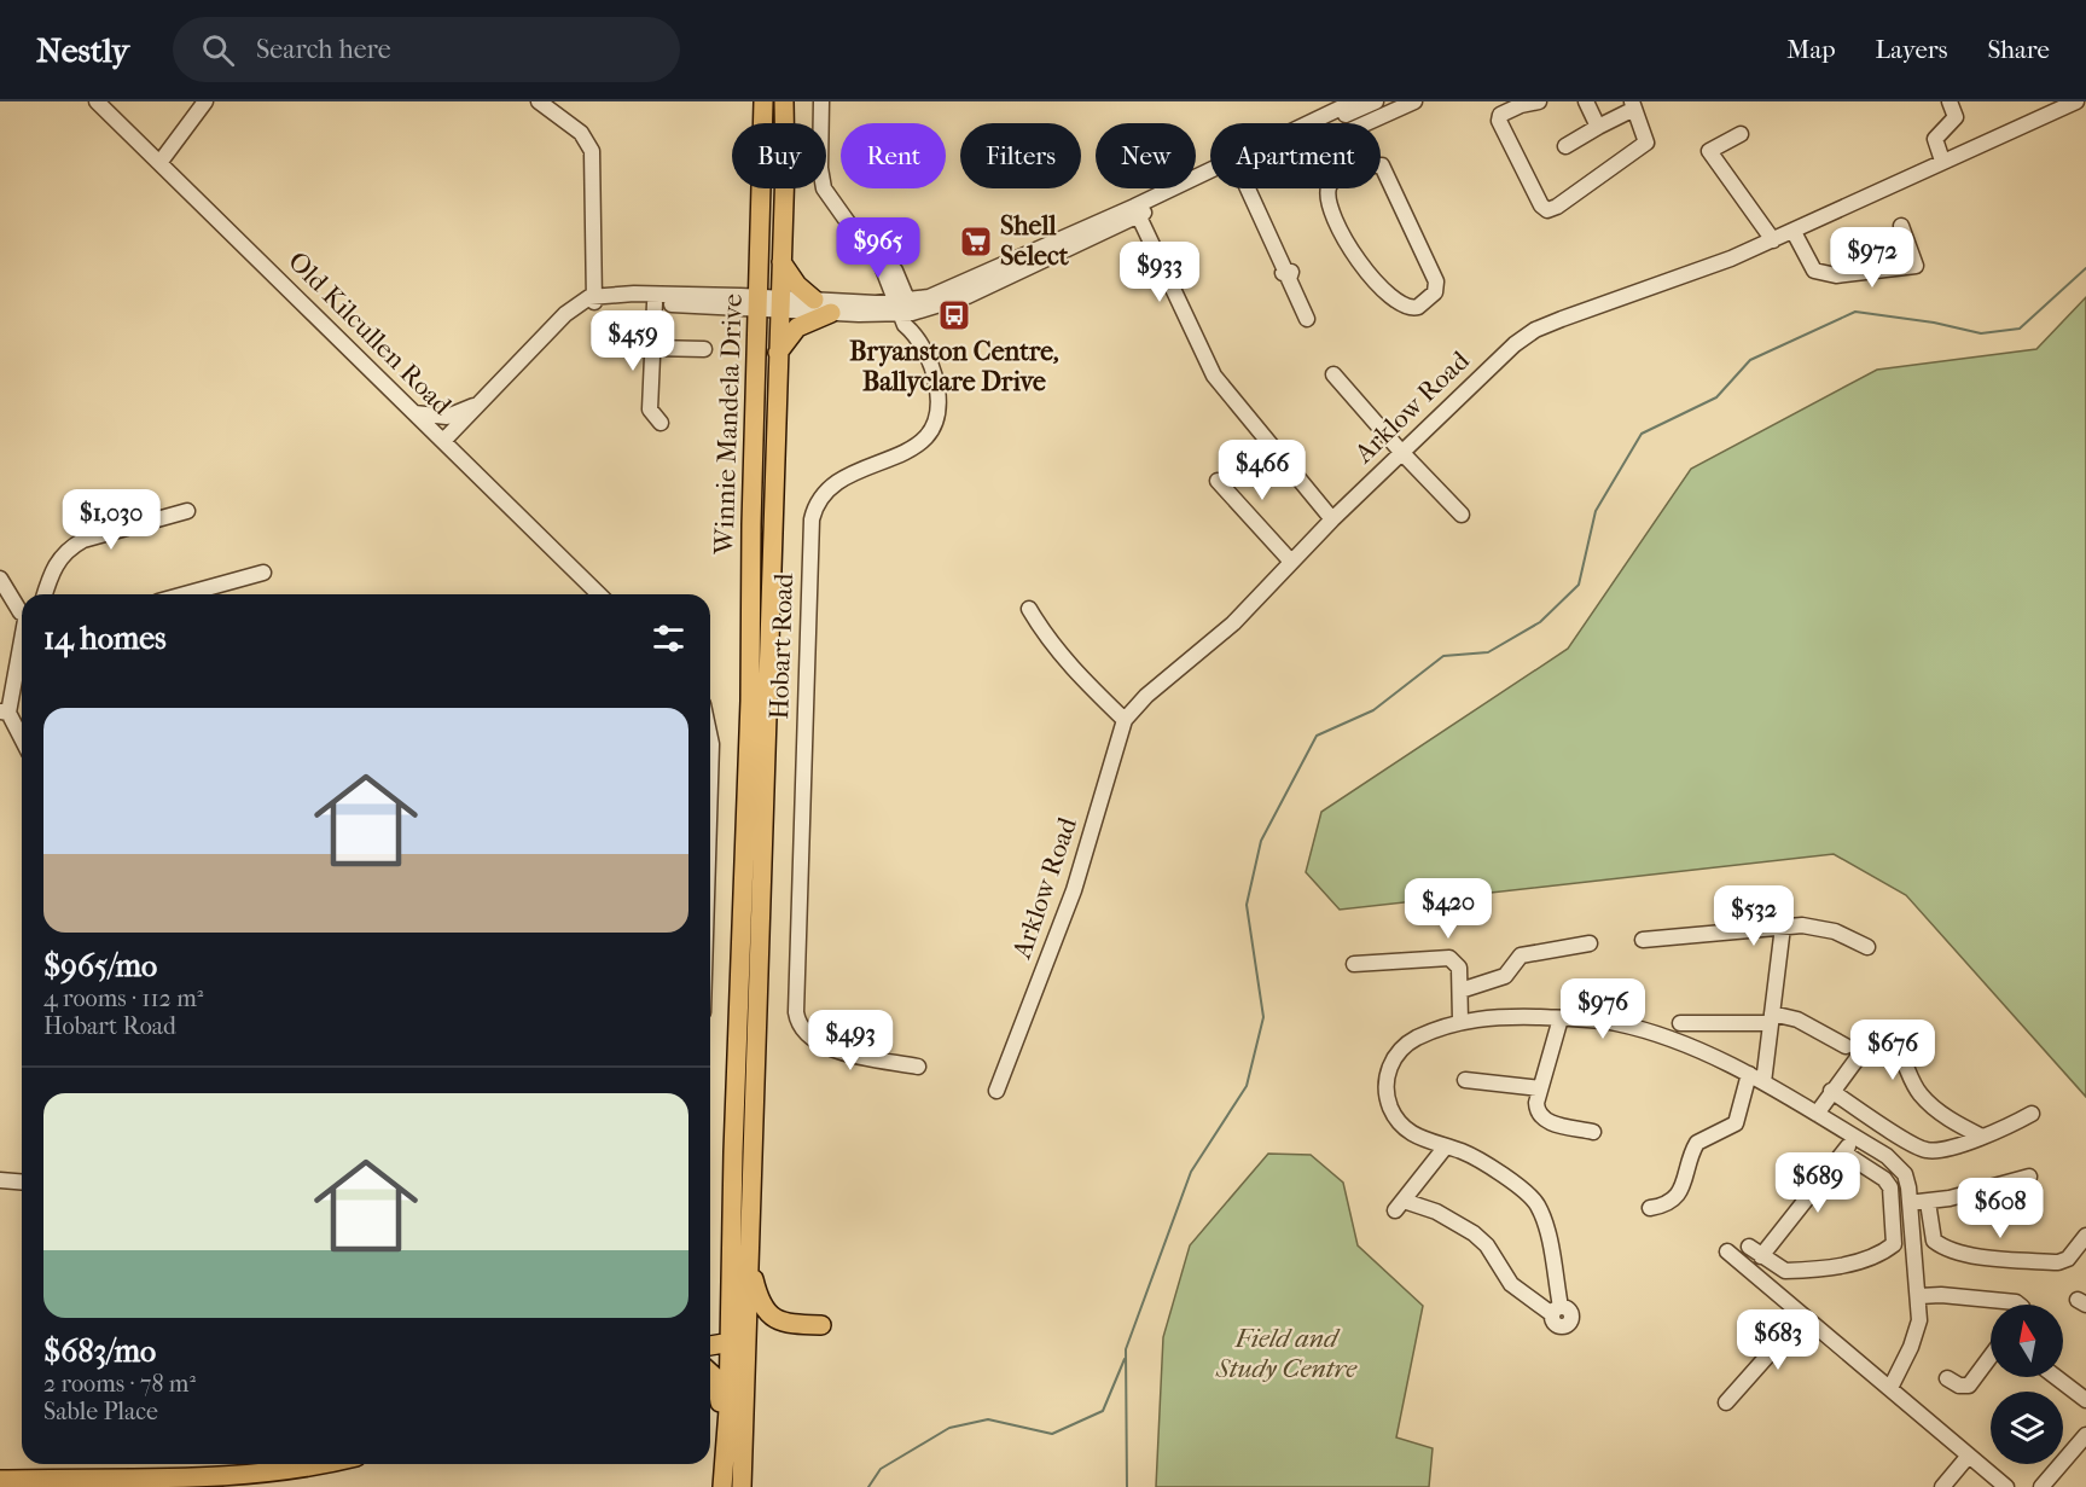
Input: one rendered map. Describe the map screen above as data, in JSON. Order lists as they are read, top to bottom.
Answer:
{
  "streets": {
    "main road": ["Winnie Mandela Drive"],
    "street": ["Old Kilcullen Road", "Arklow Road", "Hobart Road"]
  },
  "parks": ["Field and Study Centre"],
  "places": {
    "supermarket": ["Shell Select"],
    "bus stop": ["Bryanston Centre, Ballyclare Drive"]
  },
  "north": "top",
  "page": {
    "header": "Nestly",
    "search": "Search here",
    "nav": ["Map", "Layers", "Share"],
    "chip": [
      "Buy",
      "Rent",
      "Filters",
      "New",
      "Apartment"
    ],
    "price": [
      "$965",
      "$972",
      "$933",
      "$459",
      "$466",
      "$1,030",
      "$420",
      "$532",
      "$976",
      "$493",
      "$676",
      "$689",
      "$608",
      "$683"
    ],
    "heading": "14 homes",
    "list": [
      {
        "name": "$965/mo",
        "note": "4 rooms · 112 m² · Hobart Road"
      },
      {
        "name": "$683/mo",
        "note": "2 rooms · 78 m² · Sable Place"
      }
    ]
  }
}
